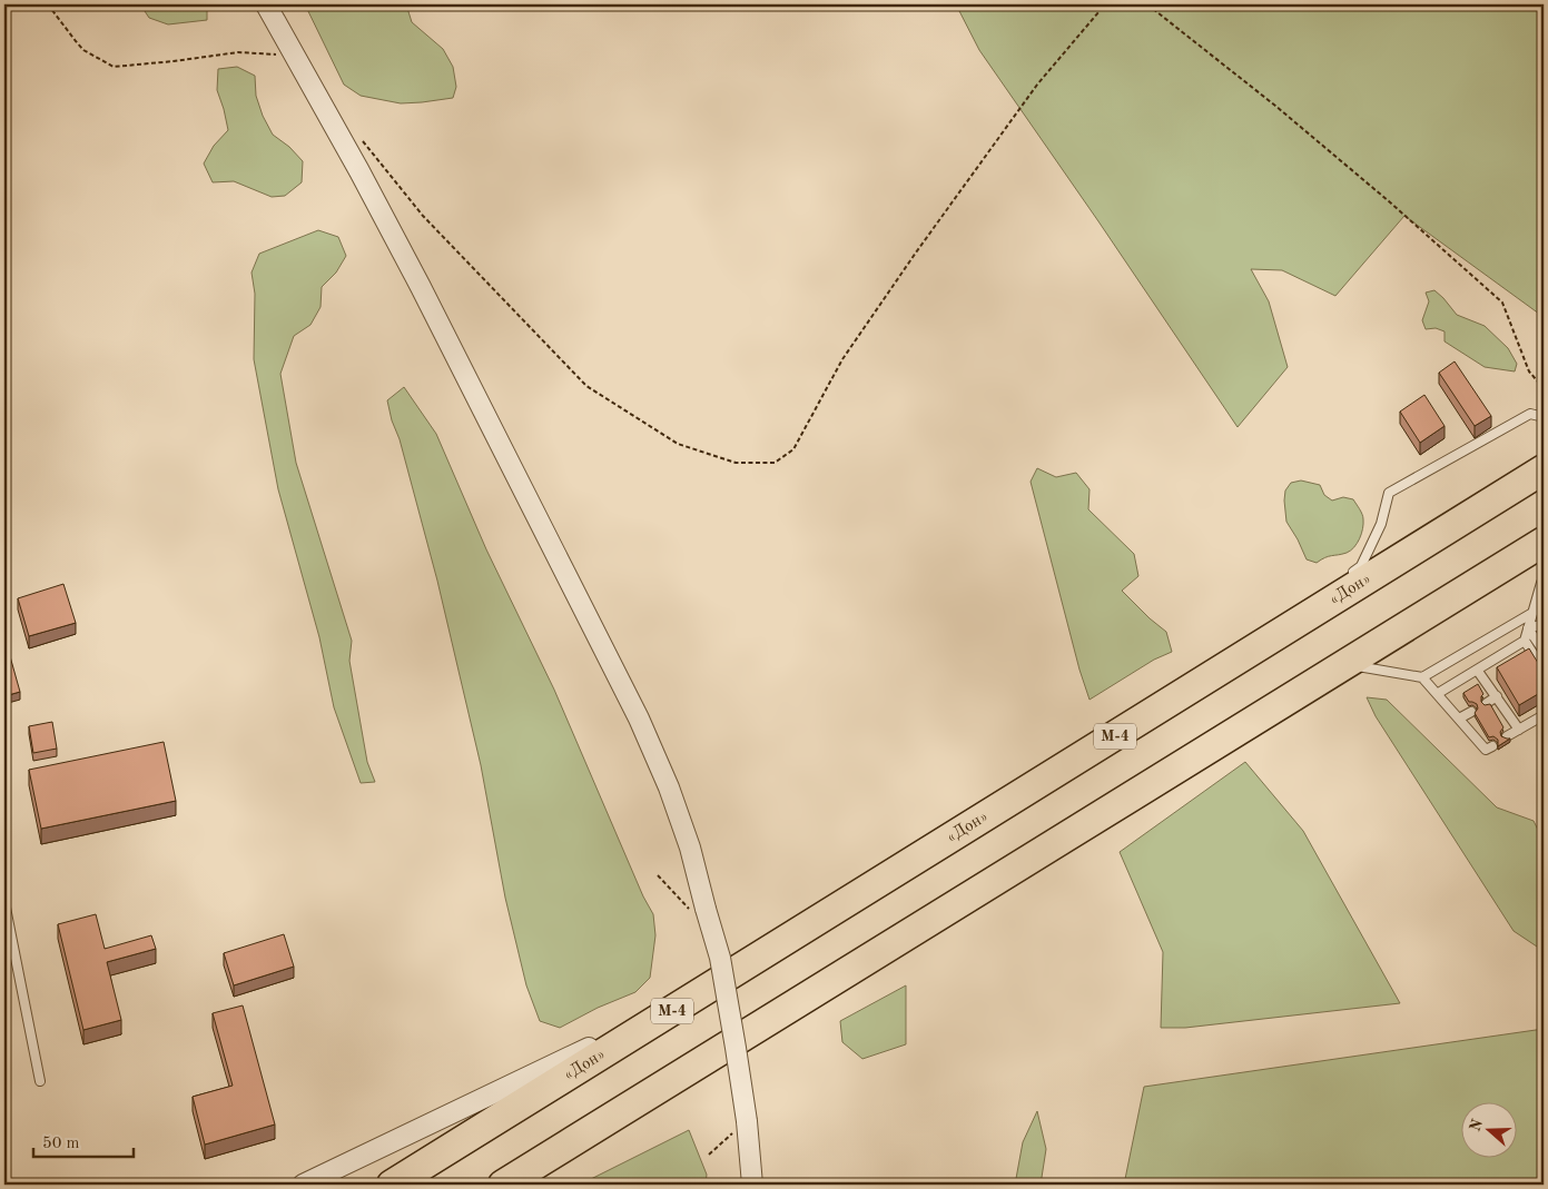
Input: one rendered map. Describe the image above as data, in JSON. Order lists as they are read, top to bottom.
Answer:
{
  "streets": {
    "highway": ["«Дон»", "М-4"]
  },
  "scale_bar": "50 m",
  "north": "left"
}
